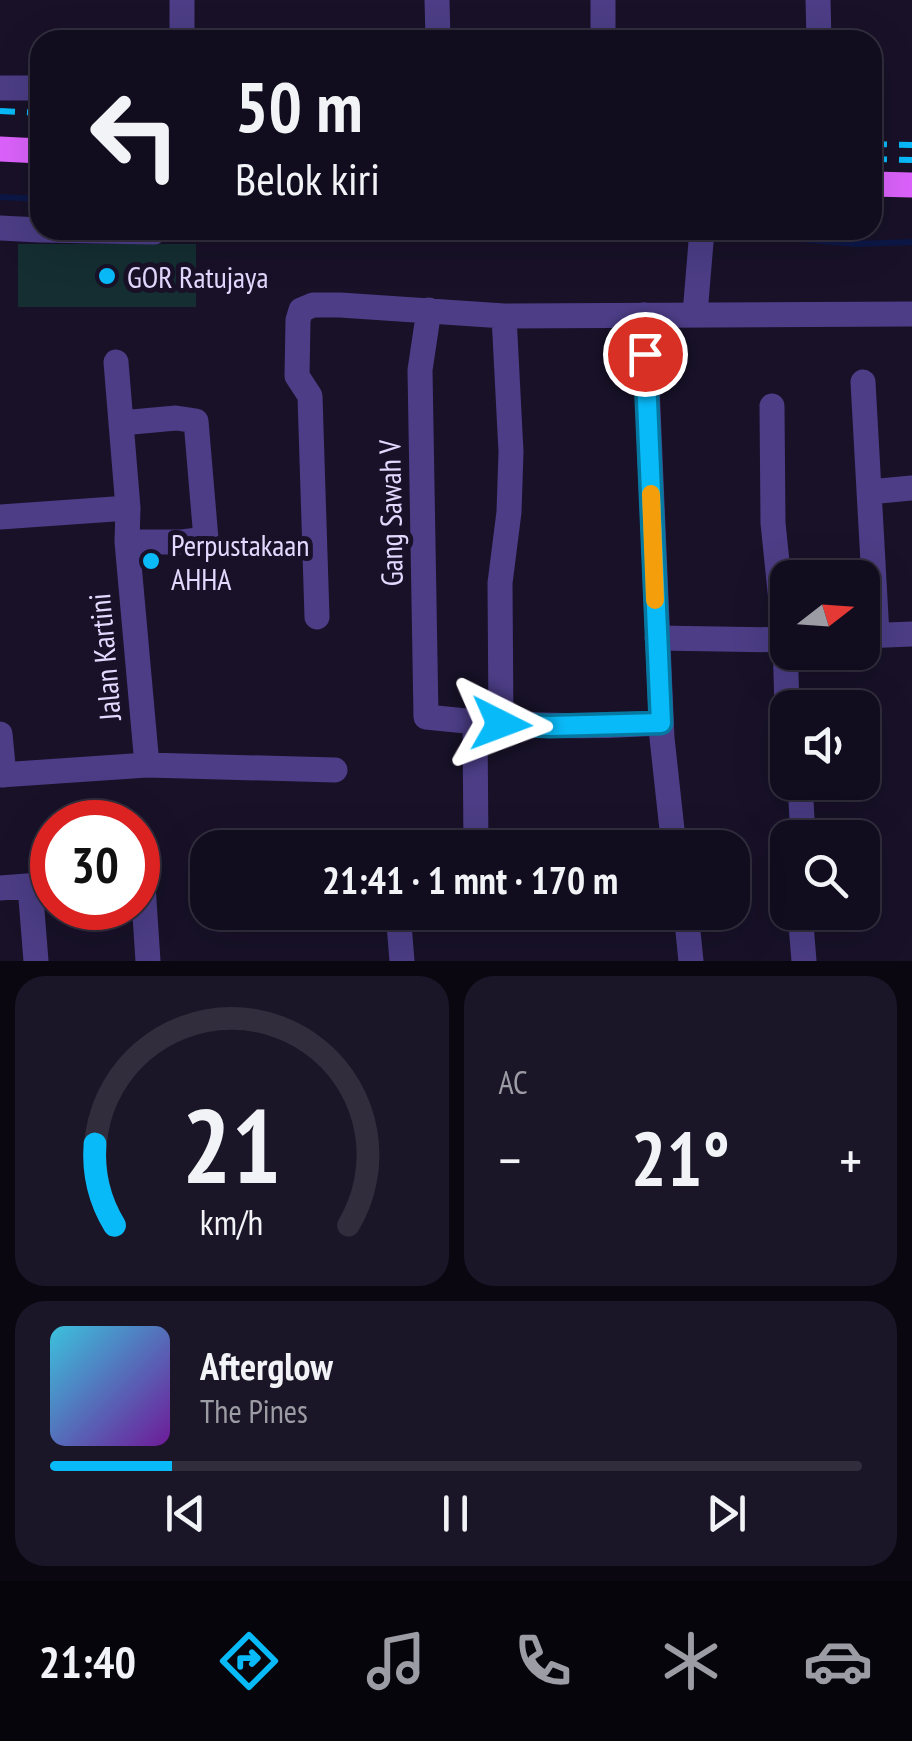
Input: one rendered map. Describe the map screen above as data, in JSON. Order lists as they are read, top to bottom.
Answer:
{
  "streets": {
    "street": ["Gang Sawah V", "Jalan Kartini"]
  },
  "places": ["GOR Ratujaya", "Perpustakaan AHHA"],
  "north": "right",
  "page": {
    "turn": ["50 m", "Belok kiri"],
    "limit": "30",
    "trip": "21:41 · 1 mnt · 170 m",
    "tile": "AC",
    "heat": ["−", "21°", "+"],
    "song": ["Afterglow", "The Pines"],
    "tabs": "21:40",
    "gauge": ["21", "km/h"]
  }
}
